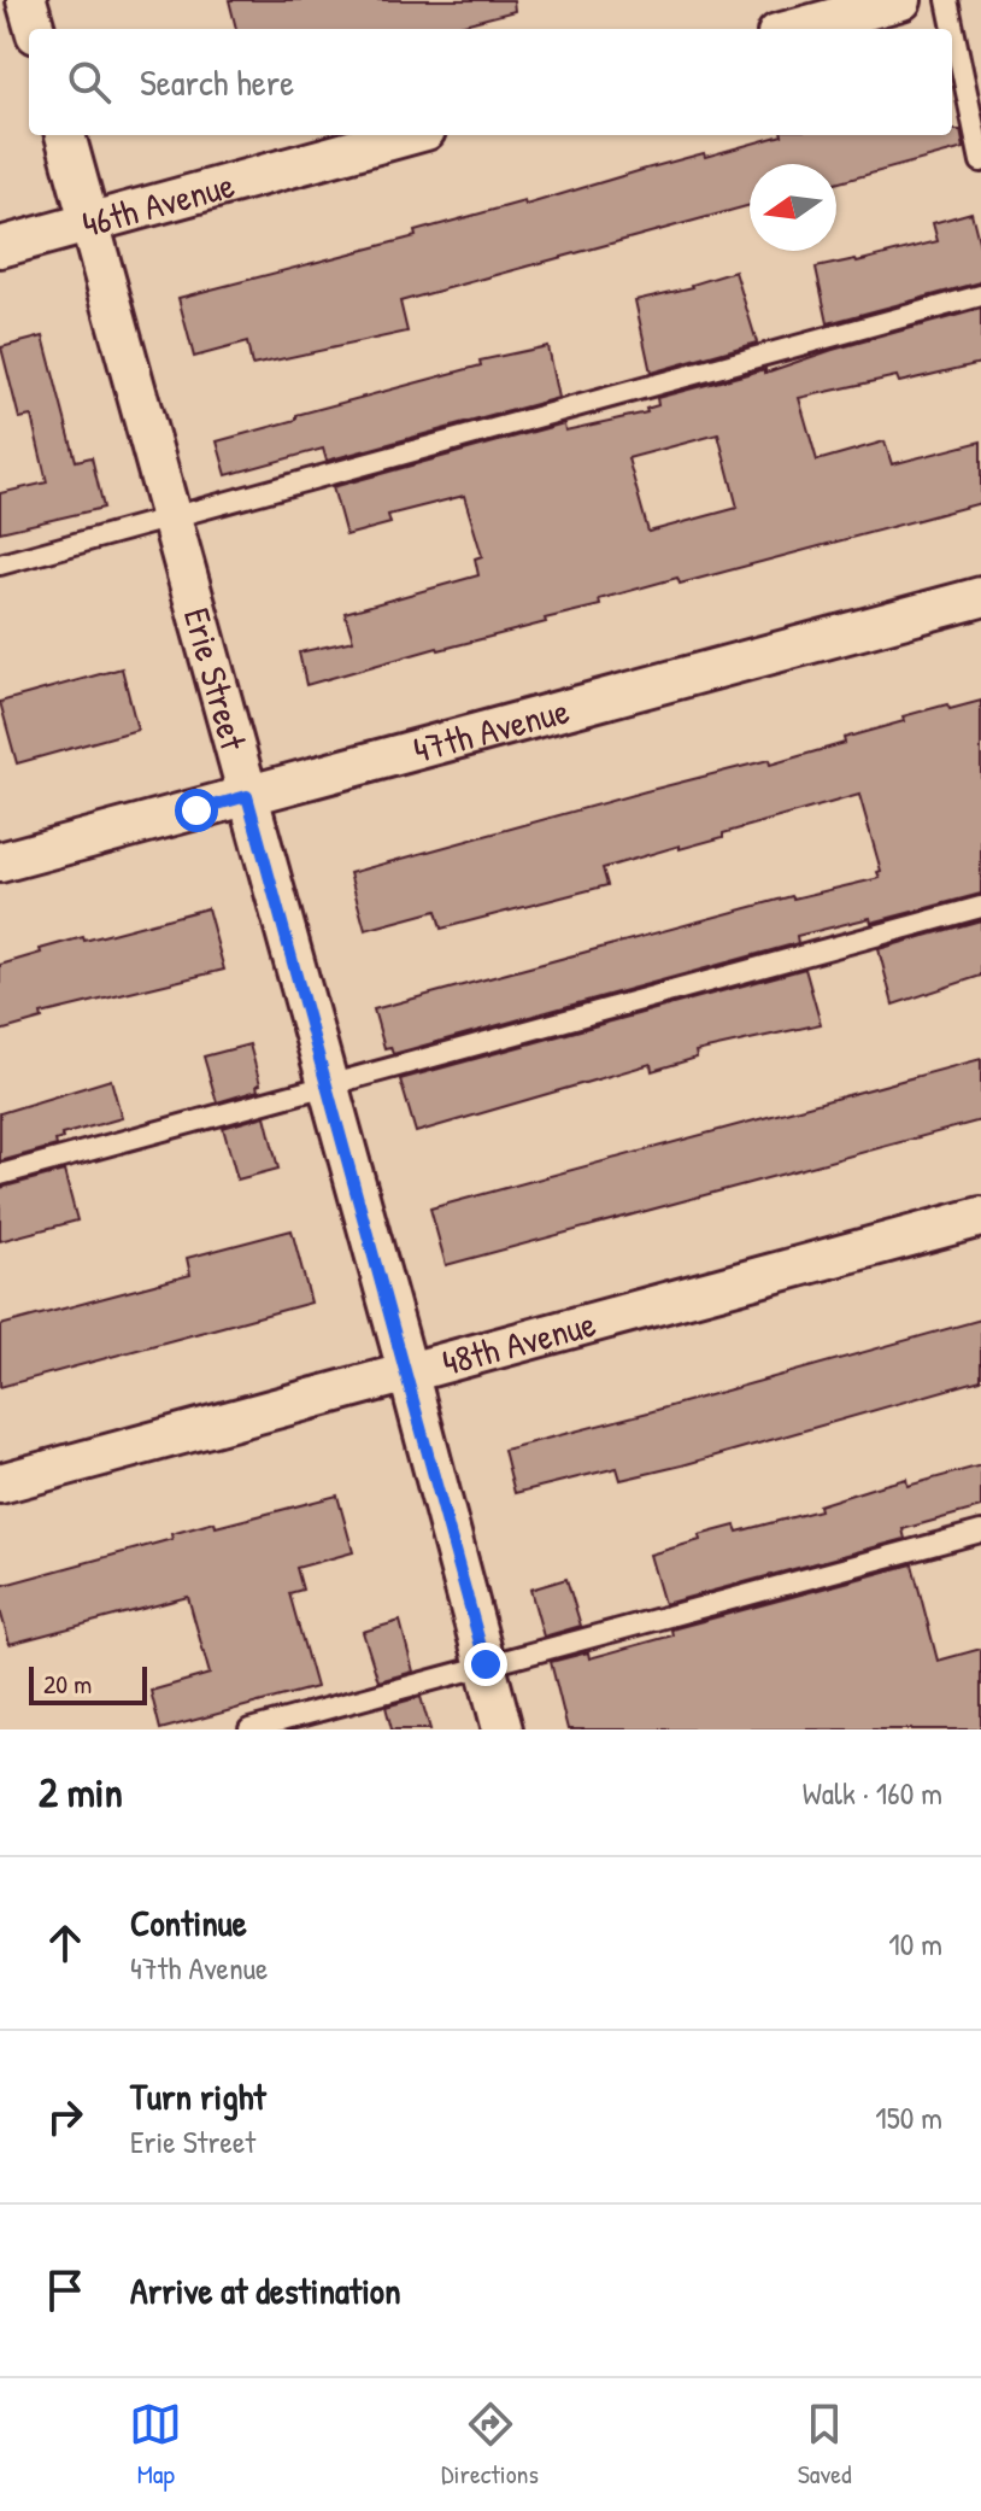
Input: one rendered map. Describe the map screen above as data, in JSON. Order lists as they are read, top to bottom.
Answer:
{
  "streets": {
    "street": [
      "46th Avenue",
      "Erie Street",
      "47th Avenue",
      "48th Avenue"
    ]
  },
  "crossings": [
    ["46th Avenue", "Erie Street"],
    ["Erie Street", "47th Avenue"],
    ["Erie Street", "48th Avenue"]
  ],
  "scale_bar": "20 m",
  "north": "left",
  "page": {
    "search": "Search here",
    "scale": "20 m",
    "heading": ["2 min", "Walk · 160 m"],
    "list": [
      ["Continue", "47th Avenue", "10 m"],
      ["Turn right", "Erie Street", "150 m"],
      "Arrive at destination"
    ],
    "nav": ["Map", "Directions", "Saved"]
  }
}
